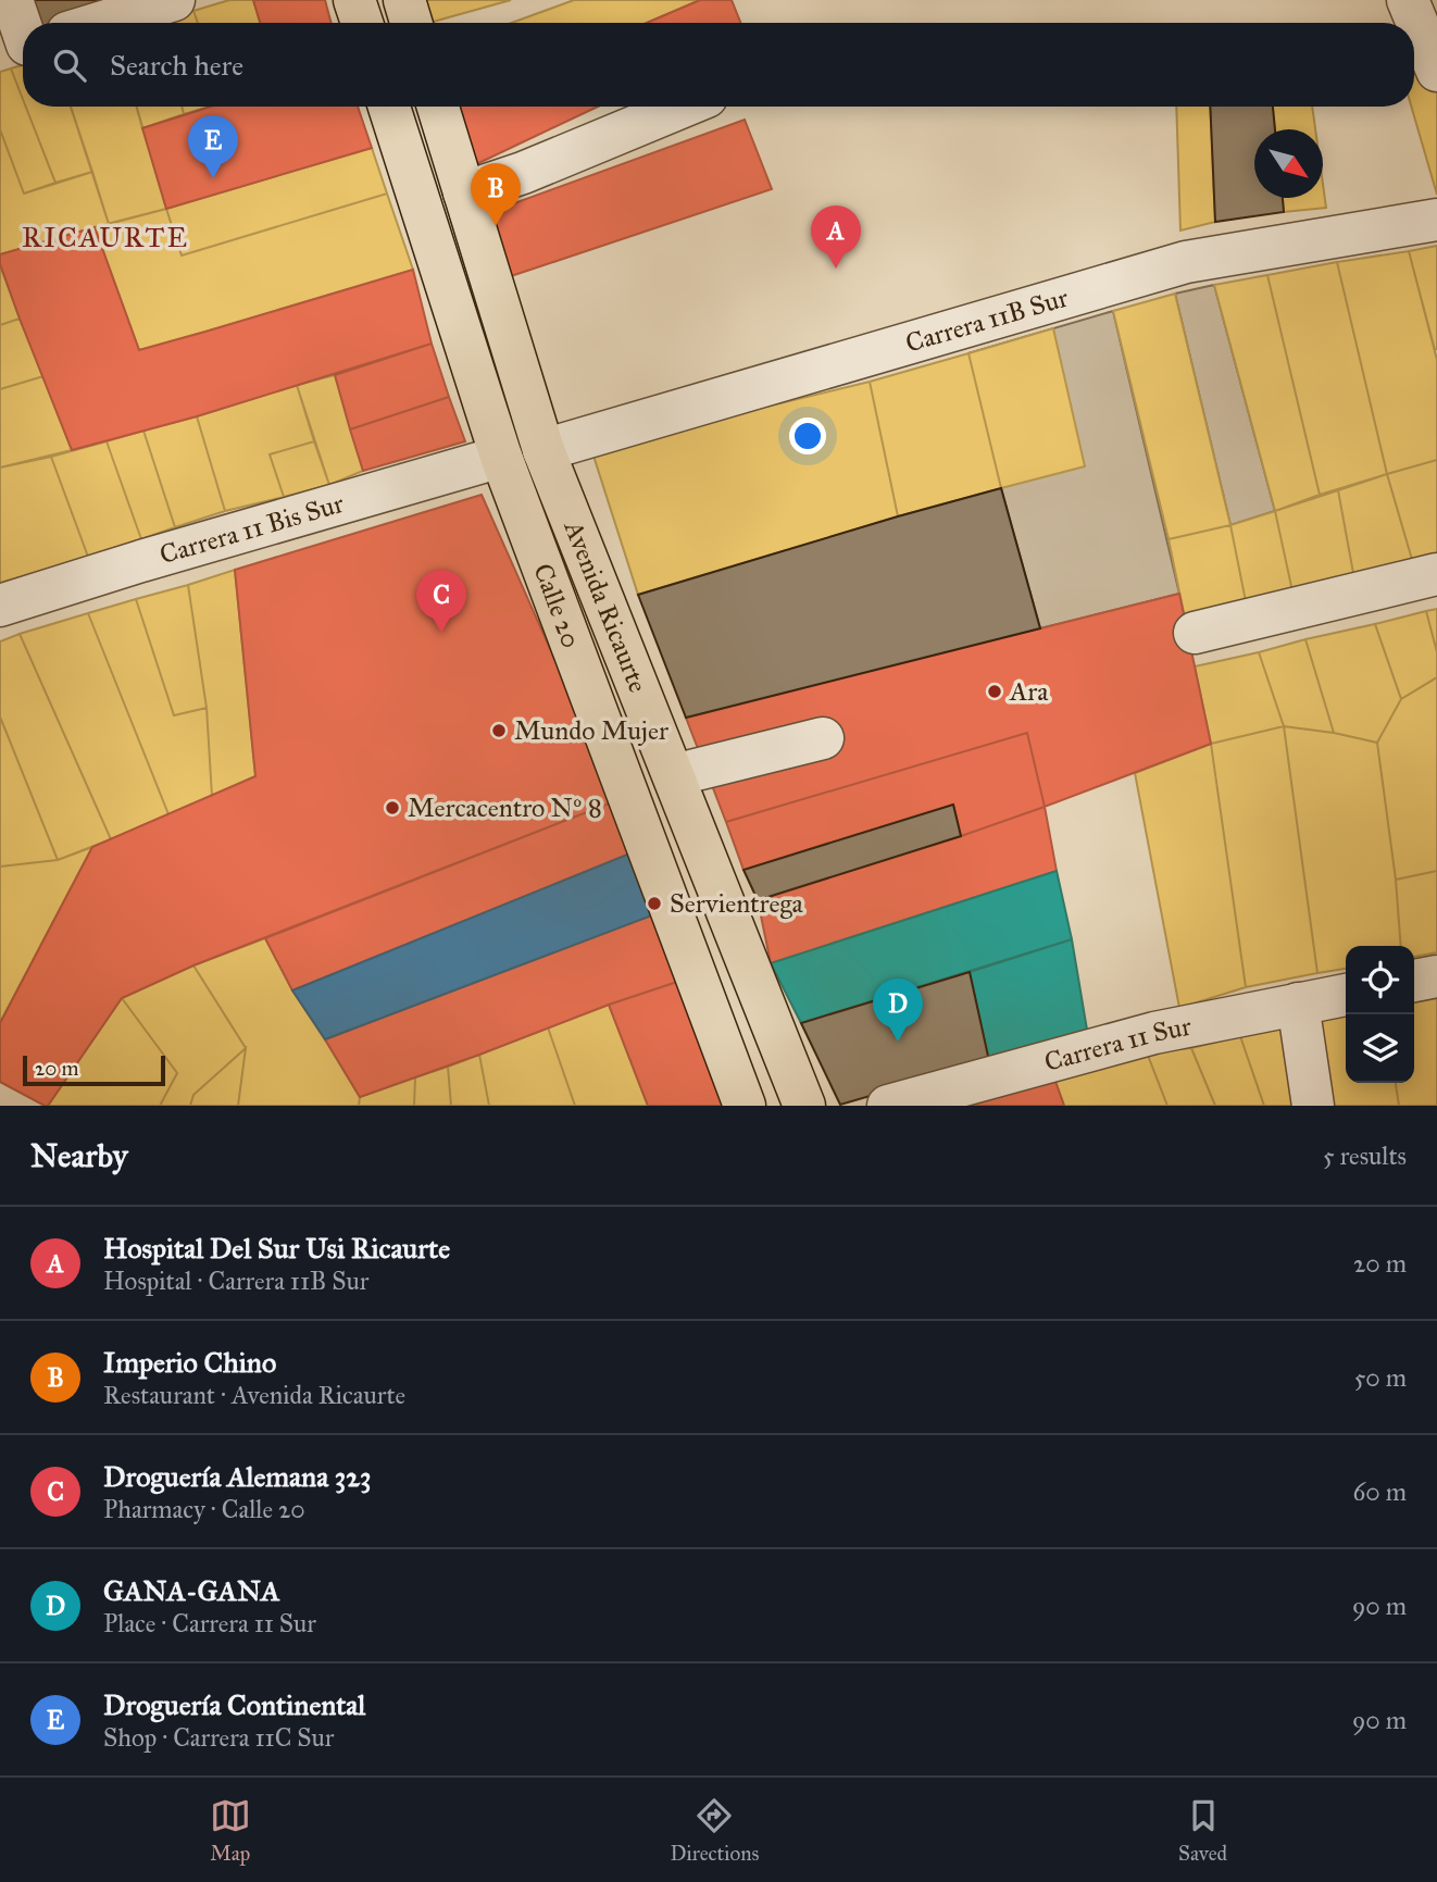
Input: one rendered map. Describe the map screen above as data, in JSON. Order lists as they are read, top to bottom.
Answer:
{
  "streets": {
    "main road": ["Calle 20", "Avenida Ricaurte"],
    "street": ["Carrera 11B Sur", "Carrera 11 Bis Sur", "Carrera 11 Sur"]
  },
  "crossings": [
    ["Carrera 11B Sur", "Avenida Ricaurte"],
    ["Carrera 11 Bis Sur", "Calle 20"]
  ],
  "districts": ["RICAURTE"],
  "places": [
    "Ara",
    "Mundo Mujer",
    "Mercacentro Nº 8",
    "Servientrega"
  ],
  "scale_bar": "20 m",
  "north": "bottom right",
  "page": {
    "search": "Search here",
    "pins": [
      "E",
      "B",
      "A",
      "C",
      "D"
    ],
    "scale": "20 m",
    "heading": ["Nearby", "5 results"],
    "list": [
      {
        "mark": "A",
        "name": "Hospital Del Sur Usi Ricaurte",
        "note": "Hospital · Carrera 11B Sur",
        "value": "20 m"
      },
      {
        "mark": "B",
        "name": "Imperio Chino",
        "note": "Restaurant · Avenida Ricaurte",
        "value": "50 m"
      },
      {
        "mark": "C",
        "name": "Droguería Alemana 323",
        "note": "Pharmacy · Calle 20",
        "value": "60 m"
      },
      {
        "mark": "D",
        "name": "GANA-GANA",
        "note": "Place · Carrera 11 Sur",
        "value": "90 m"
      },
      {
        "mark": "E",
        "name": "Droguería Continental",
        "note": "Shop · Carrera 11C Sur",
        "value": "90 m"
      }
    ],
    "nav": ["Map", "Directions", "Saved"]
  }
}
